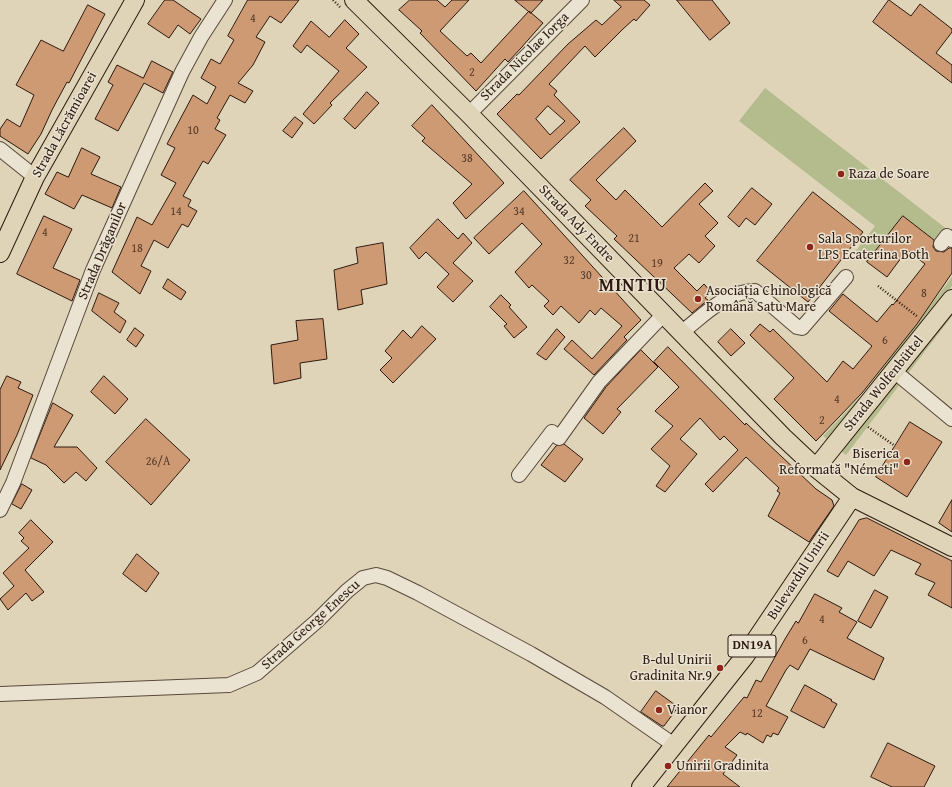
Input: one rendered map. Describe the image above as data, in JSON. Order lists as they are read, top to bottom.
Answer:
{
  "streets": {
    "main road": [
      "Strada Lăcrămioarei",
      "Strada Ady Endre",
      "Strada Wolfenbüttel",
      "Bulevardul Unirii",
      "DN19A"
    ],
    "street": ["Strada Nicolae Iorga", "Strada Drăganilor", "Strada George Enescu"]
  },
  "crossings": [
    ["Strada Nicolae Iorga", "Strada Ady Endre"],
    ["Strada Ady Endre", "Strada Wolfenbüttel"],
    ["Strada Ady Endre", "Bulevardul Unirii"],
    ["Bulevardul Unirii", "Strada George Enescu"]
  ],
  "districts": ["MINTIU"],
  "places": [
    "Raza de Soare",
    "Sala Sporturilor LPS Ecaterina Both",
    "Asociația Chinologică Română Satu Mare",
    "Biserica Reformată \"Németi\"",
    "B-dul Unirii Gradinita Nr.9",
    "Vianor",
    "Unirii Gradinita"
  ],
  "house_numbers": [
    "4",
    "2",
    "10",
    "38",
    "14",
    "34",
    "4",
    "21",
    "18",
    "32",
    "19",
    "30",
    "8",
    "6",
    "4",
    "2",
    "26/A",
    "4",
    "6",
    "12"
  ]
}
